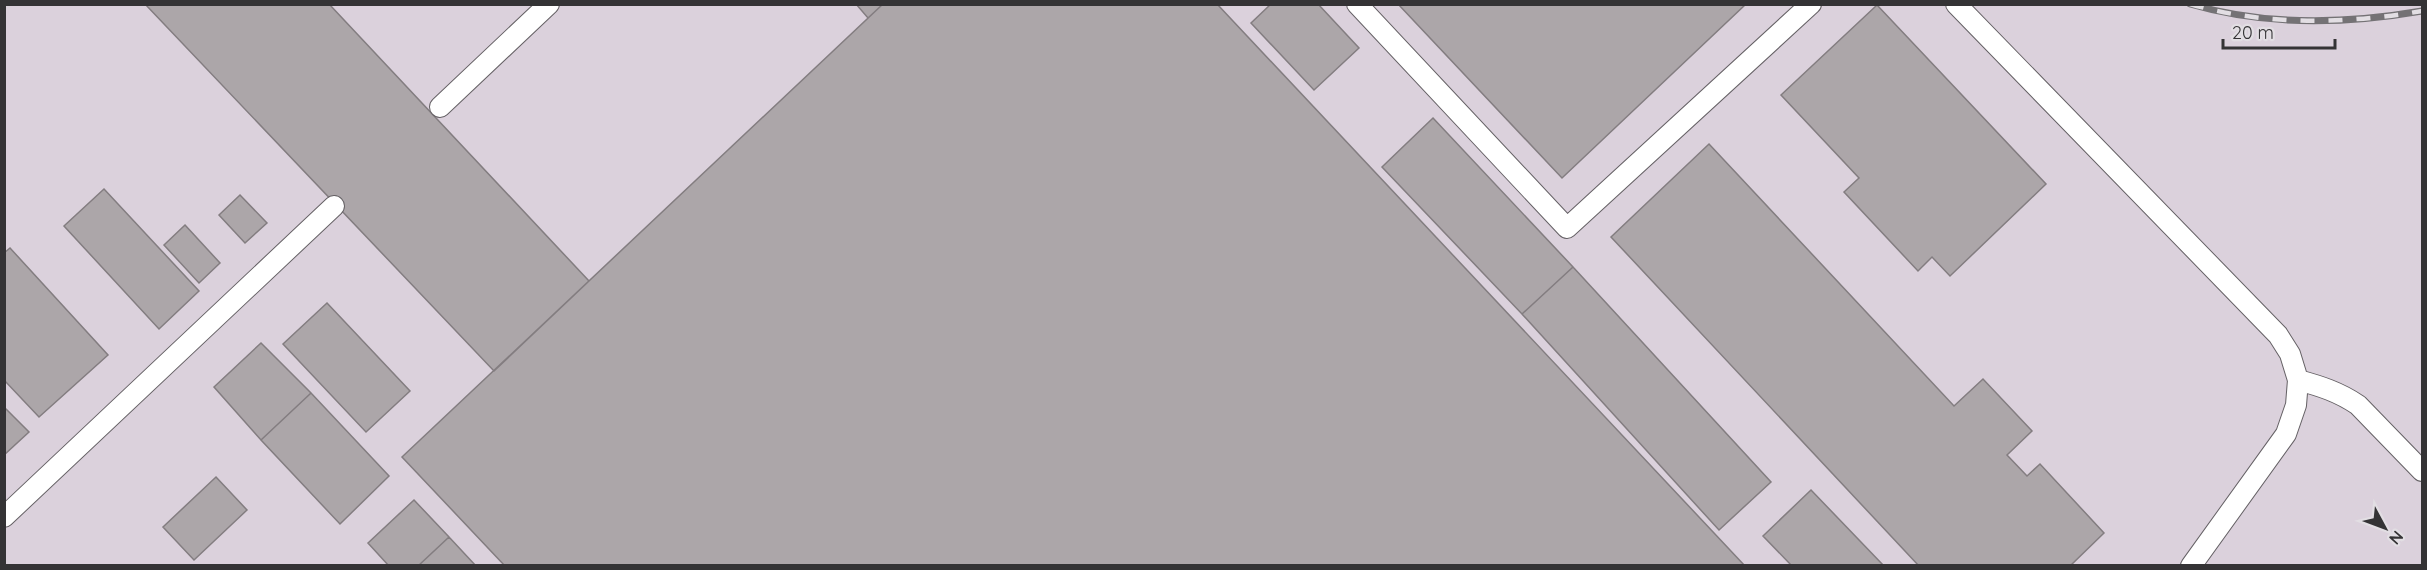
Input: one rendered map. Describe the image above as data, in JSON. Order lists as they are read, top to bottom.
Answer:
{
  "scale_bar": "20 m",
  "north": "bottom right"
}
